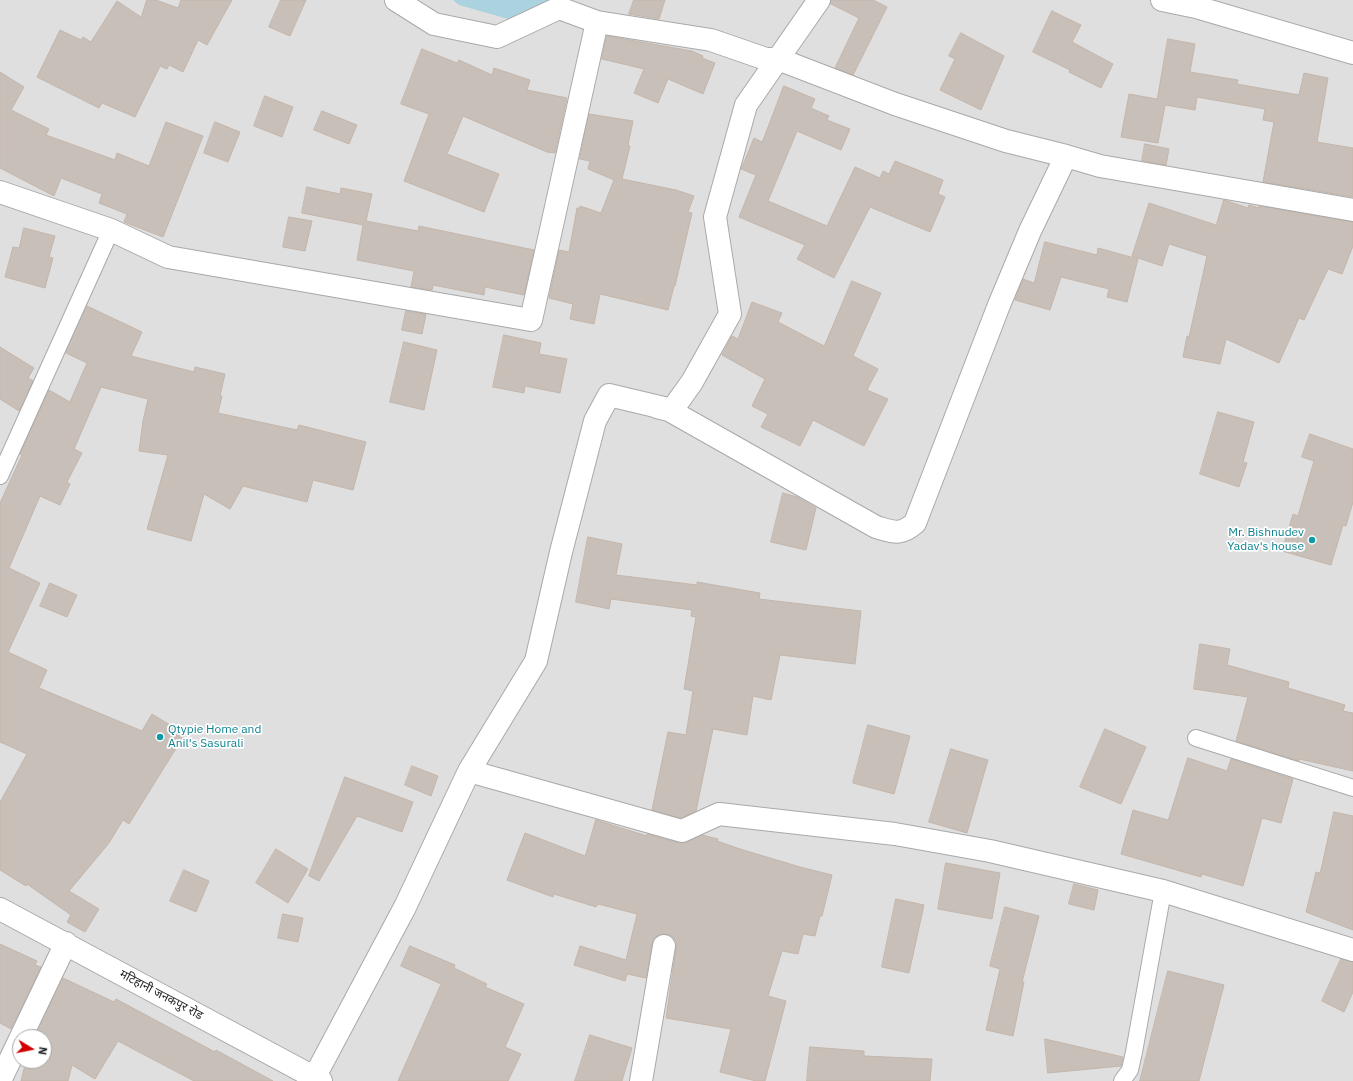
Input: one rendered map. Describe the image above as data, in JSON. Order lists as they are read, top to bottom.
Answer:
{
  "streets": {
    "street": ["मटिहानी जनकपुर रोड"]
  },
  "places": ["Mr. Bishnudev Yadav's house", "Qtypie Home and Anil's Sasurali"],
  "north": "right"
}
